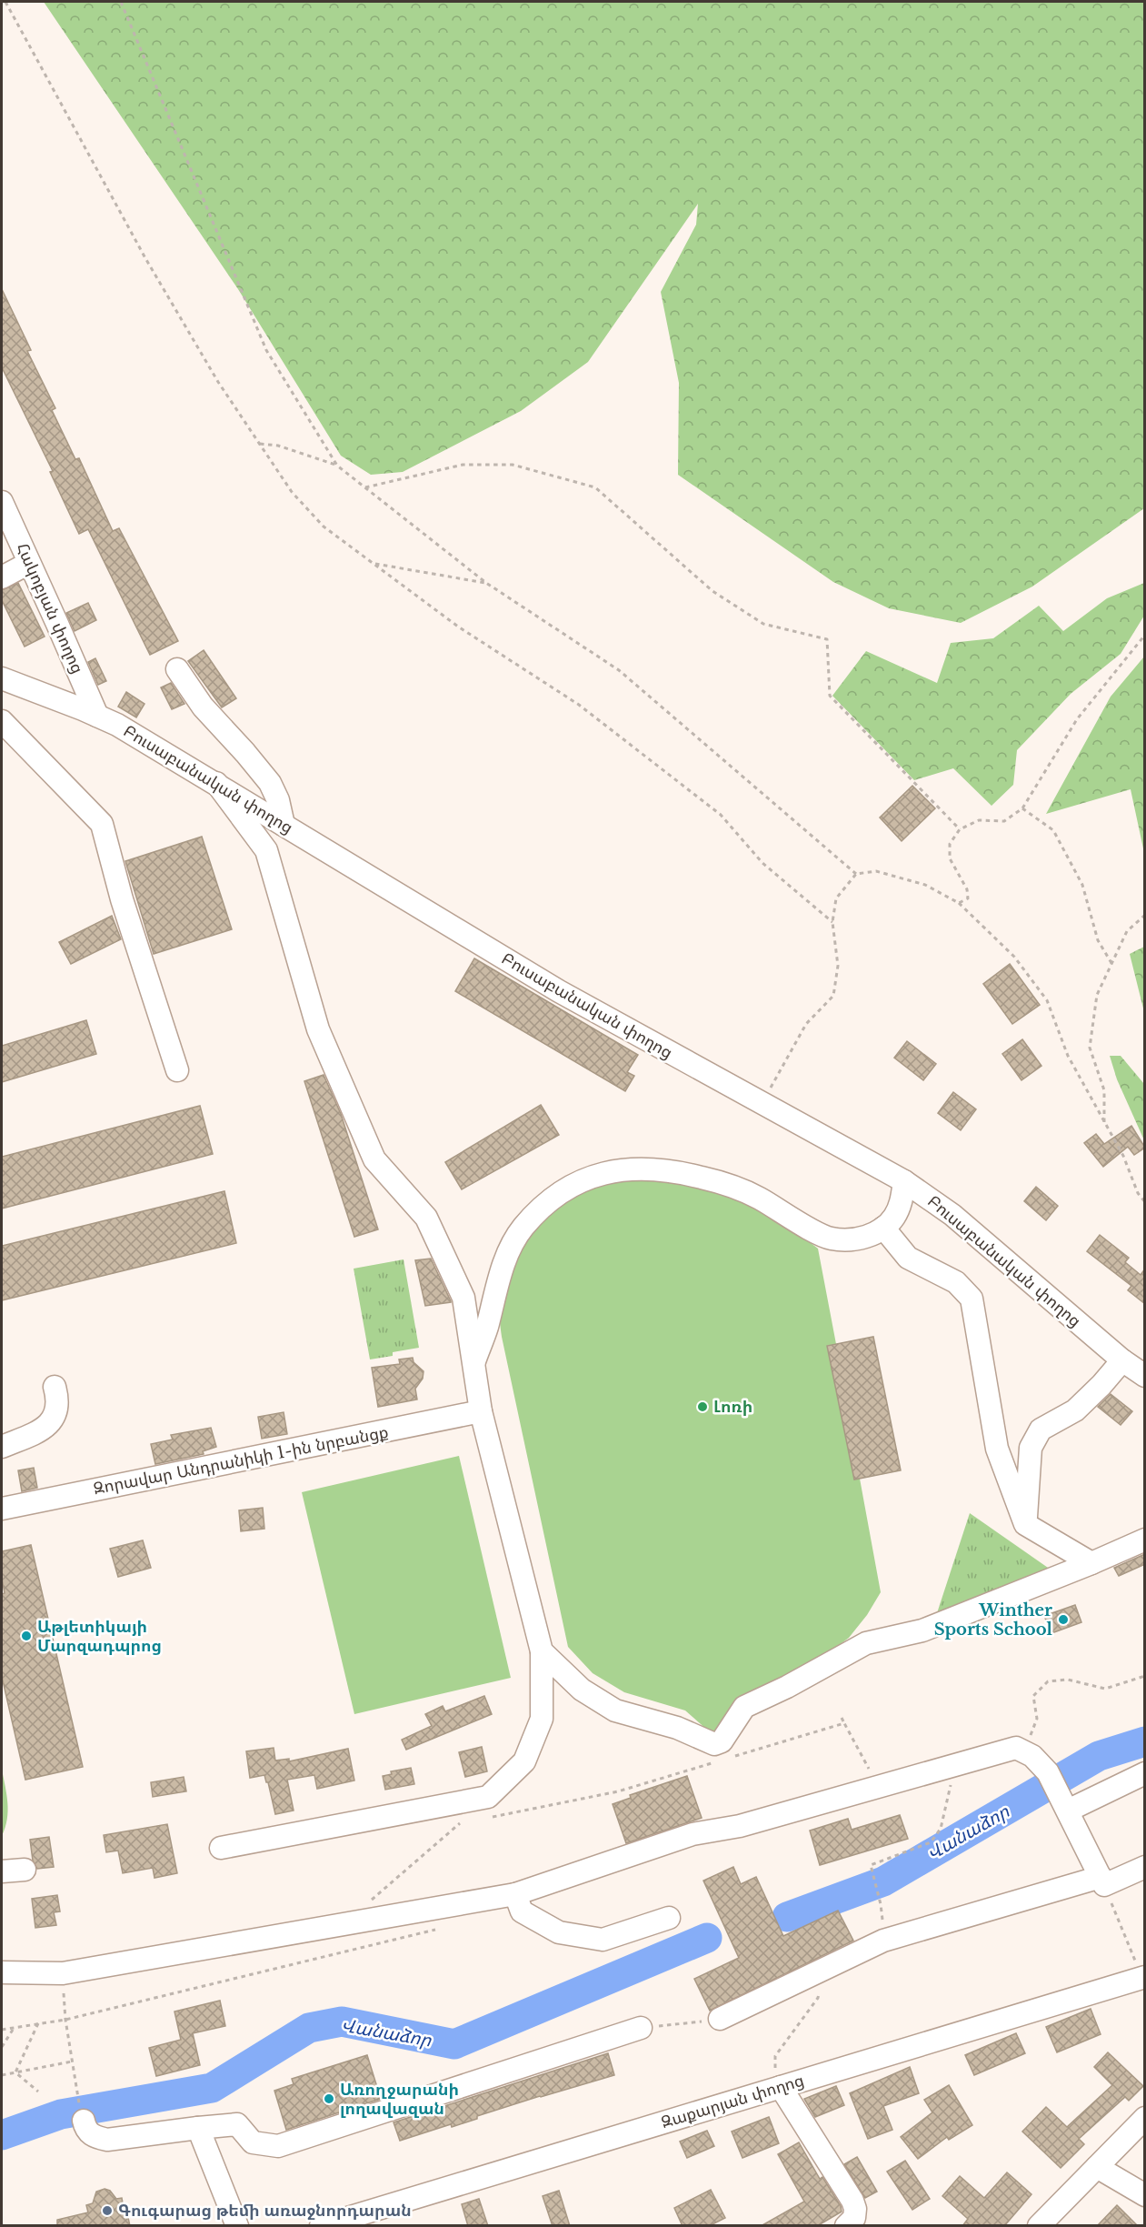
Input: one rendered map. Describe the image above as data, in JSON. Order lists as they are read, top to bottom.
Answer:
{
  "streets": {
    "street": [
      "Հակոբյան փողոց",
      "Բուսաբանական փողոց",
      "Զորավար Անդրանիկի 1-ին նրբանցք",
      "Զաքարյան փողոց"
    ]
  },
  "crossings": [
    ["Հակոբյան փողոց", "Բուսաբանական փողոց"]
  ],
  "water": ["Վանաձոր"],
  "places": [
    "Լոռի",
    "Winther Sports School",
    "Աթլետիկայի Մարզադպրոց",
    "Առողջարանի լողավազան",
    "Գուգարաց թեմի առաջնորդարան"
  ]
}
